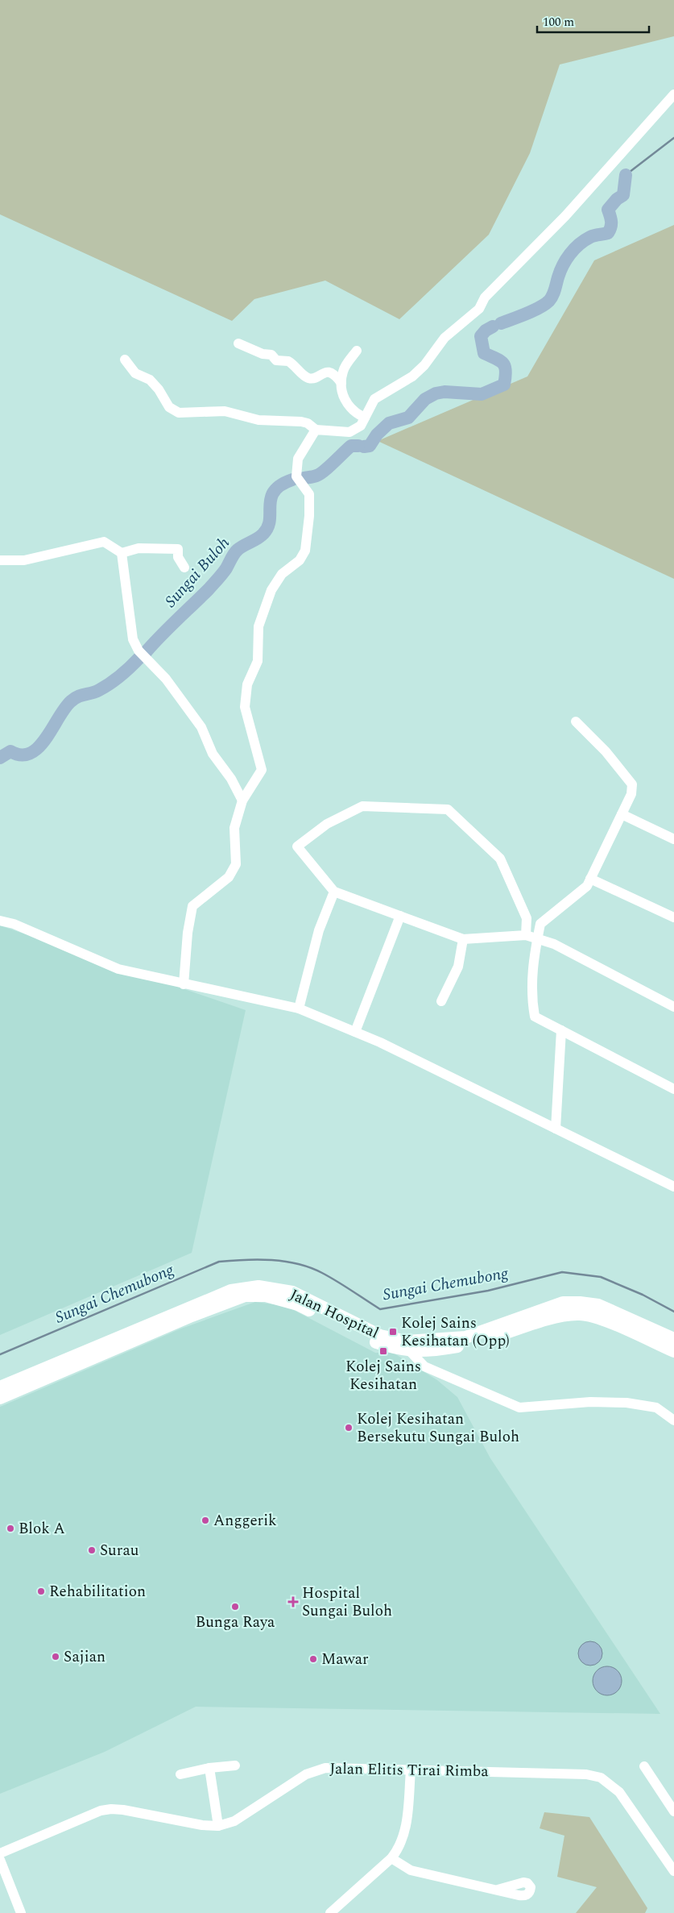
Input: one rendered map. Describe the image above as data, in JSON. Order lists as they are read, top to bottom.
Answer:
{
  "streets": {
    "main road": ["Jalan Hospital"],
    "street": ["Jalan Elitis Tirai Rimba"]
  },
  "water": ["Sungai Buloh", "Sungai Chemubong"],
  "places": {
    "transit": ["Kolej Sains Kesihatan (Opp)", "Kolej Sains Kesihatan"],
    "other": [
      "Kolej Kesihatan Bersekutu Sungai Buloh",
      "Anggerik",
      "Blok A",
      "Surau",
      "Rehabilitation",
      "Bunga Raya",
      "Sajian",
      "Mawar"
    ],
    "health": ["Hospital Sungai Buloh"]
  },
  "scale_bar": "100 m"
}
